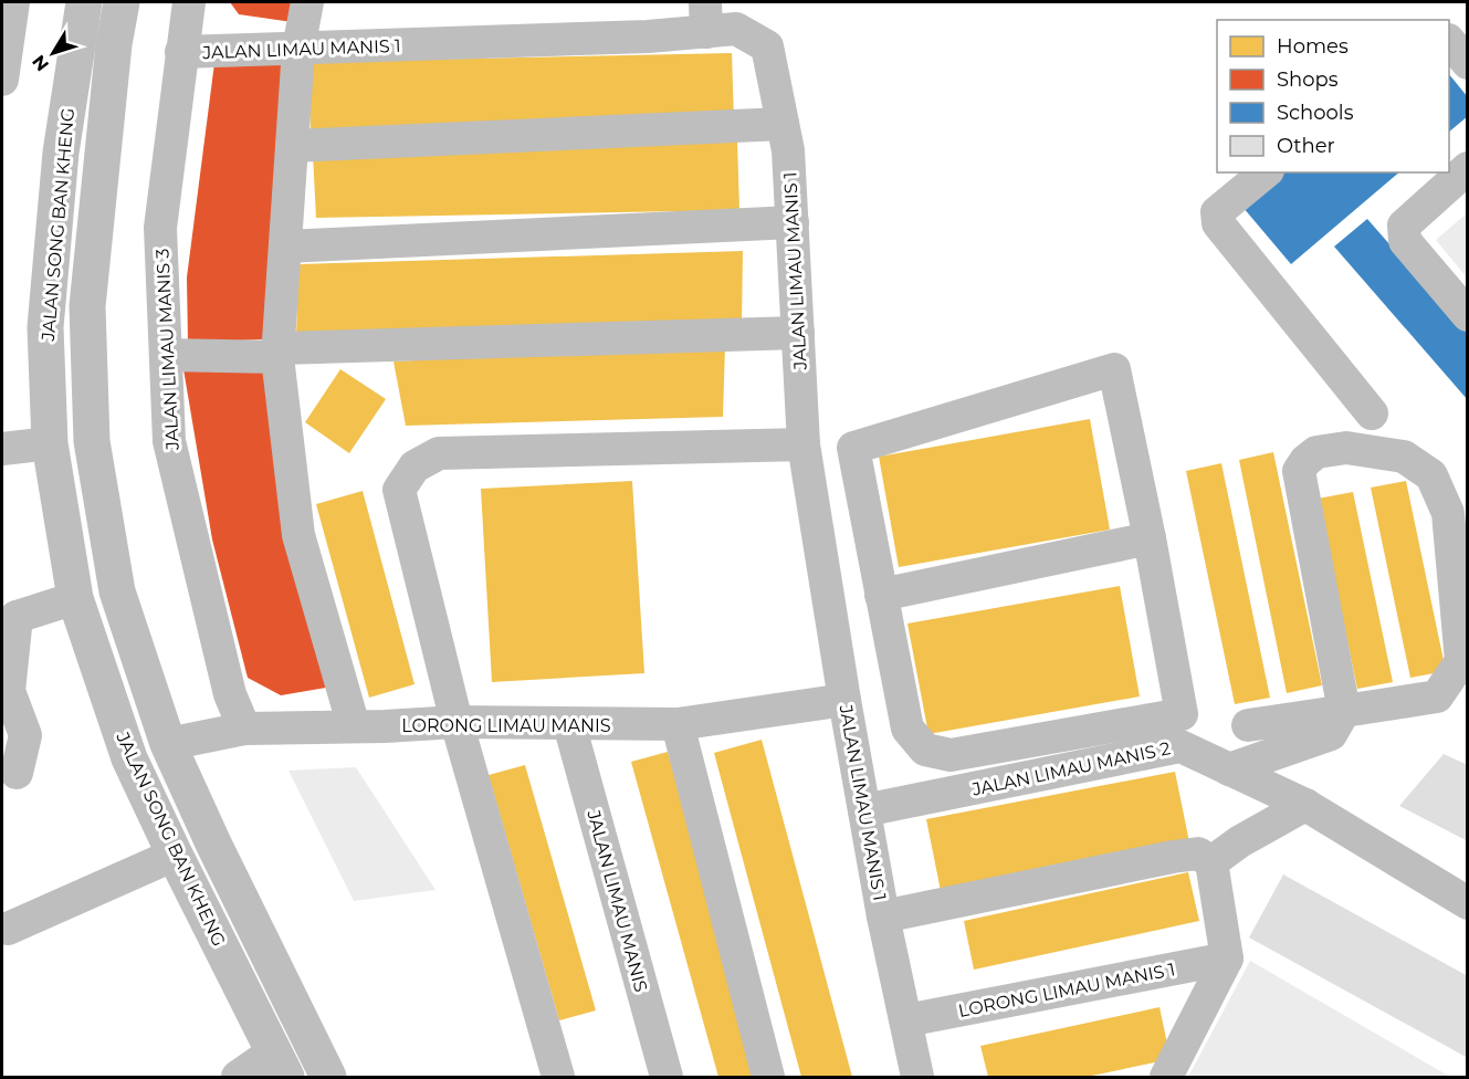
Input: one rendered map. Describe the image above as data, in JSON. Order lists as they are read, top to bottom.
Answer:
{
  "streets": {
    "main road": ["JALAN SONG BAN KHENG"],
    "street": [
      "JALAN LIMAU MANIS 1",
      "JALAN LIMAU MANIS 3",
      "LORONG LIMAU MANIS",
      "JALAN LIMAU MANIS 2",
      "JALAN LIMAU MANIS",
      "LORONG LIMAU MANIS 1"
    ]
  },
  "crossings": [
    ["JALAN LIMAU MANIS 1", "JALAN LIMAU MANIS 3"],
    ["JALAN LIMAU MANIS 1", "LORONG LIMAU MANIS"],
    ["JALAN LIMAU MANIS 1", "JALAN LIMAU MANIS 2"],
    ["JALAN LIMAU MANIS 1", "LORONG LIMAU MANIS 1"],
    ["JALAN SONG BAN KHENG", "LORONG LIMAU MANIS"],
    ["JALAN LIMAU MANIS 3", "LORONG LIMAU MANIS"],
    ["LORONG LIMAU MANIS", "JALAN LIMAU MANIS"]
  ],
  "legend": [
    "Homes",
    "Shops",
    "Schools",
    "Other"
  ],
  "north": "bottom left"
}
